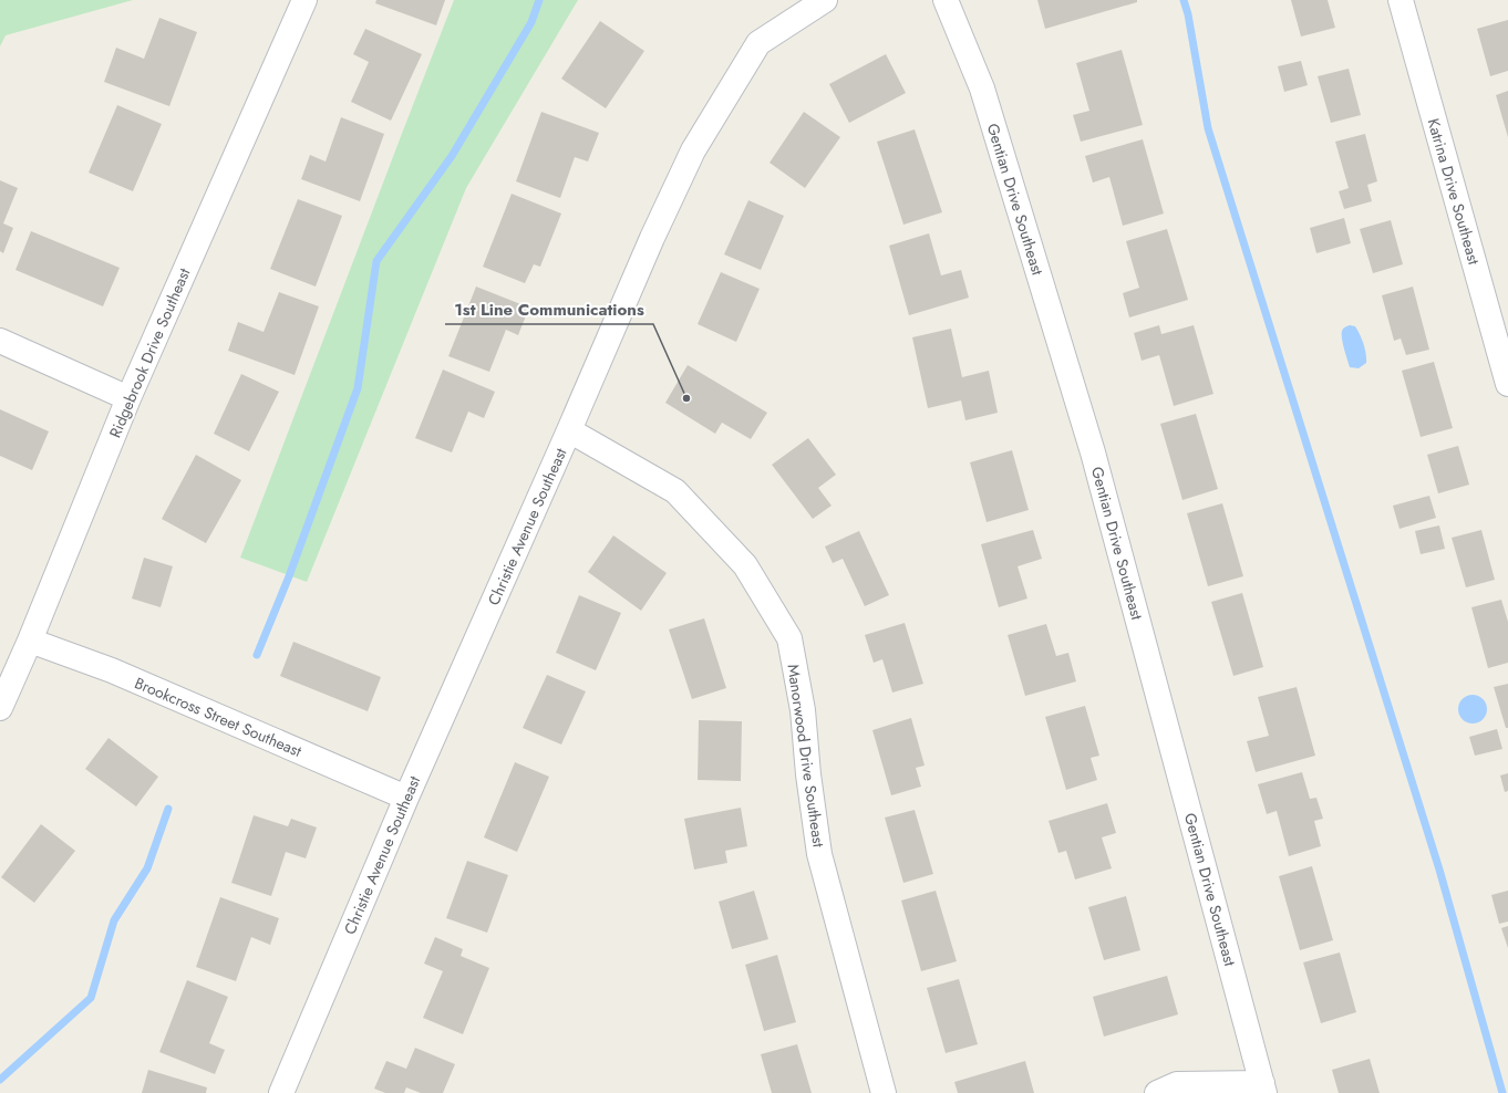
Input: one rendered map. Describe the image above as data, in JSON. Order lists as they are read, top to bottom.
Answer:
{
  "streets": {
    "street": [
      "Katrina Drive Southeast",
      "Gentian Drive Southeast",
      "Ridgebrook Drive Southeast",
      "Christie Avenue Southeast",
      "Brookcross Street Southeast",
      "Manorwood Drive Southeast"
    ]
  },
  "crossings": [
    ["Ridgebrook Drive Southeast", "Brookcross Street Southeast"],
    ["Christie Avenue Southeast", "Brookcross Street Southeast"],
    ["Christie Avenue Southeast", "Manorwood Drive Southeast"]
  ],
  "places": ["1st Line Communications"]
}
